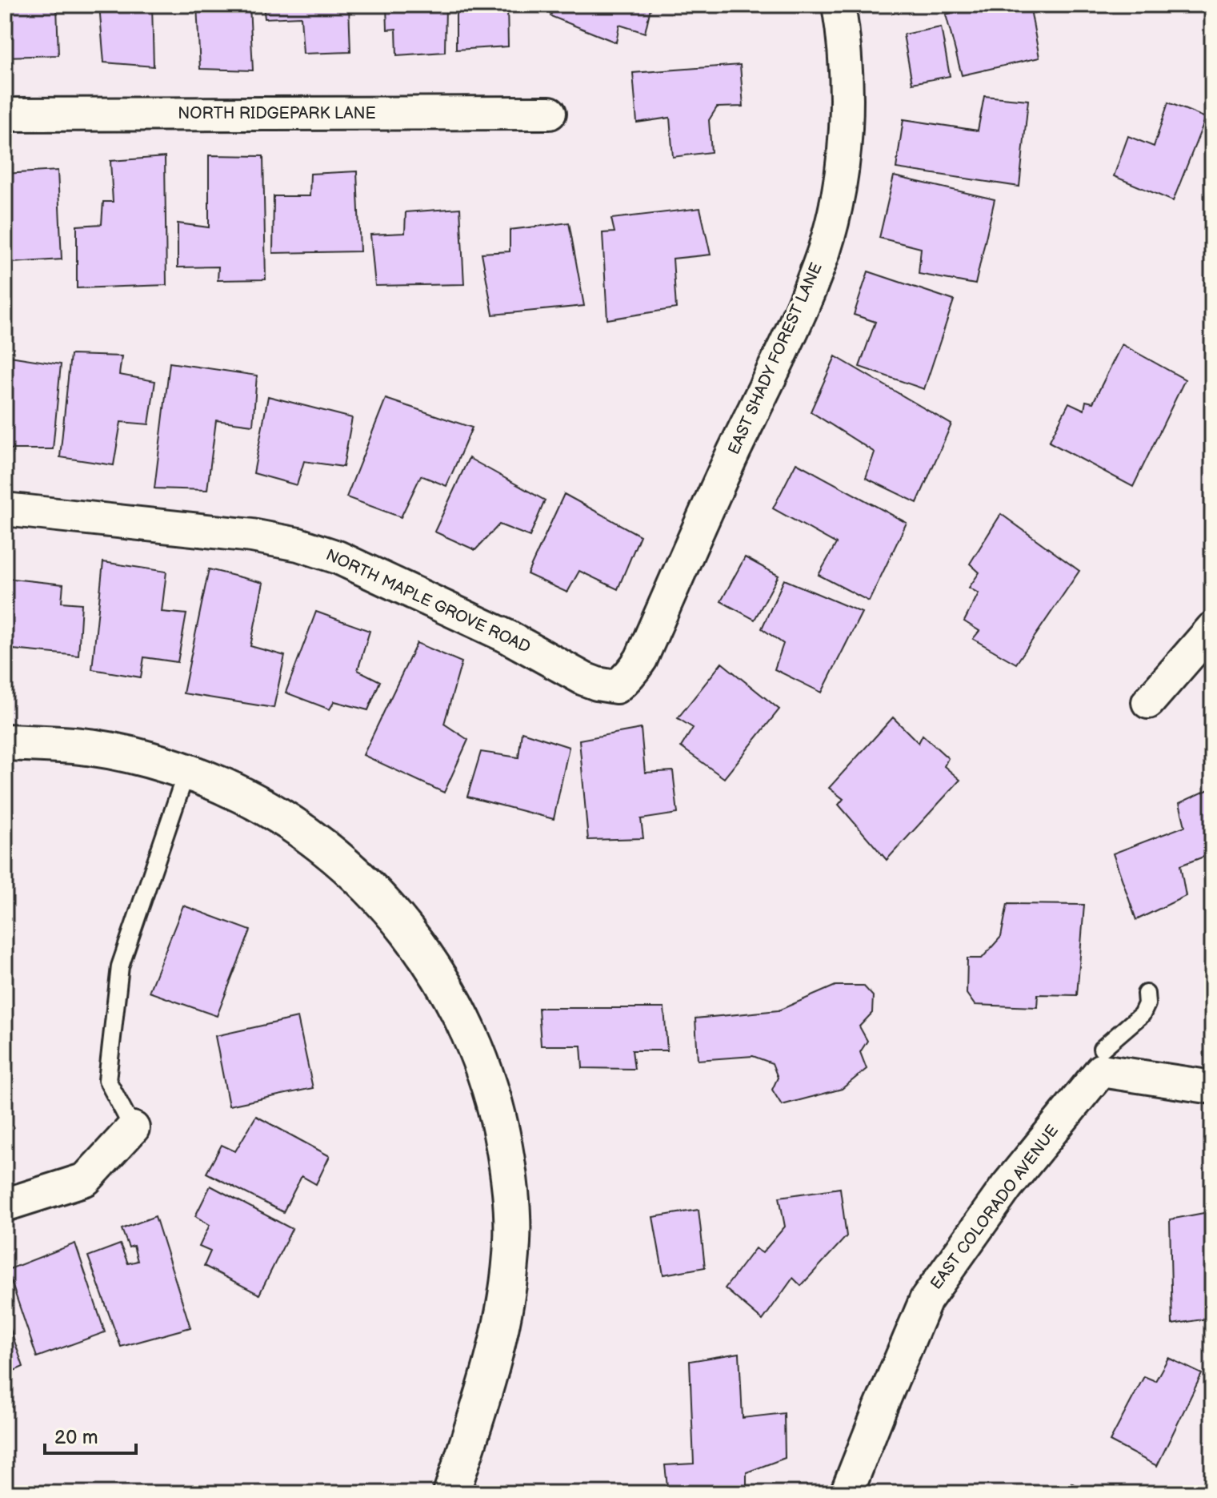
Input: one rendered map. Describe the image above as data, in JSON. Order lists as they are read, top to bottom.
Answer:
{
  "streets": {
    "street": [
      "NORTH RIDGEPARK LANE",
      "EAST SHADY FOREST LANE",
      "NORTH MAPLE GROVE ROAD",
      "EAST COLORADO AVENUE"
    ]
  },
  "crossings": [
    ["EAST SHADY FOREST LANE", "NORTH MAPLE GROVE ROAD"]
  ],
  "scale_bar": "20 m"
}
